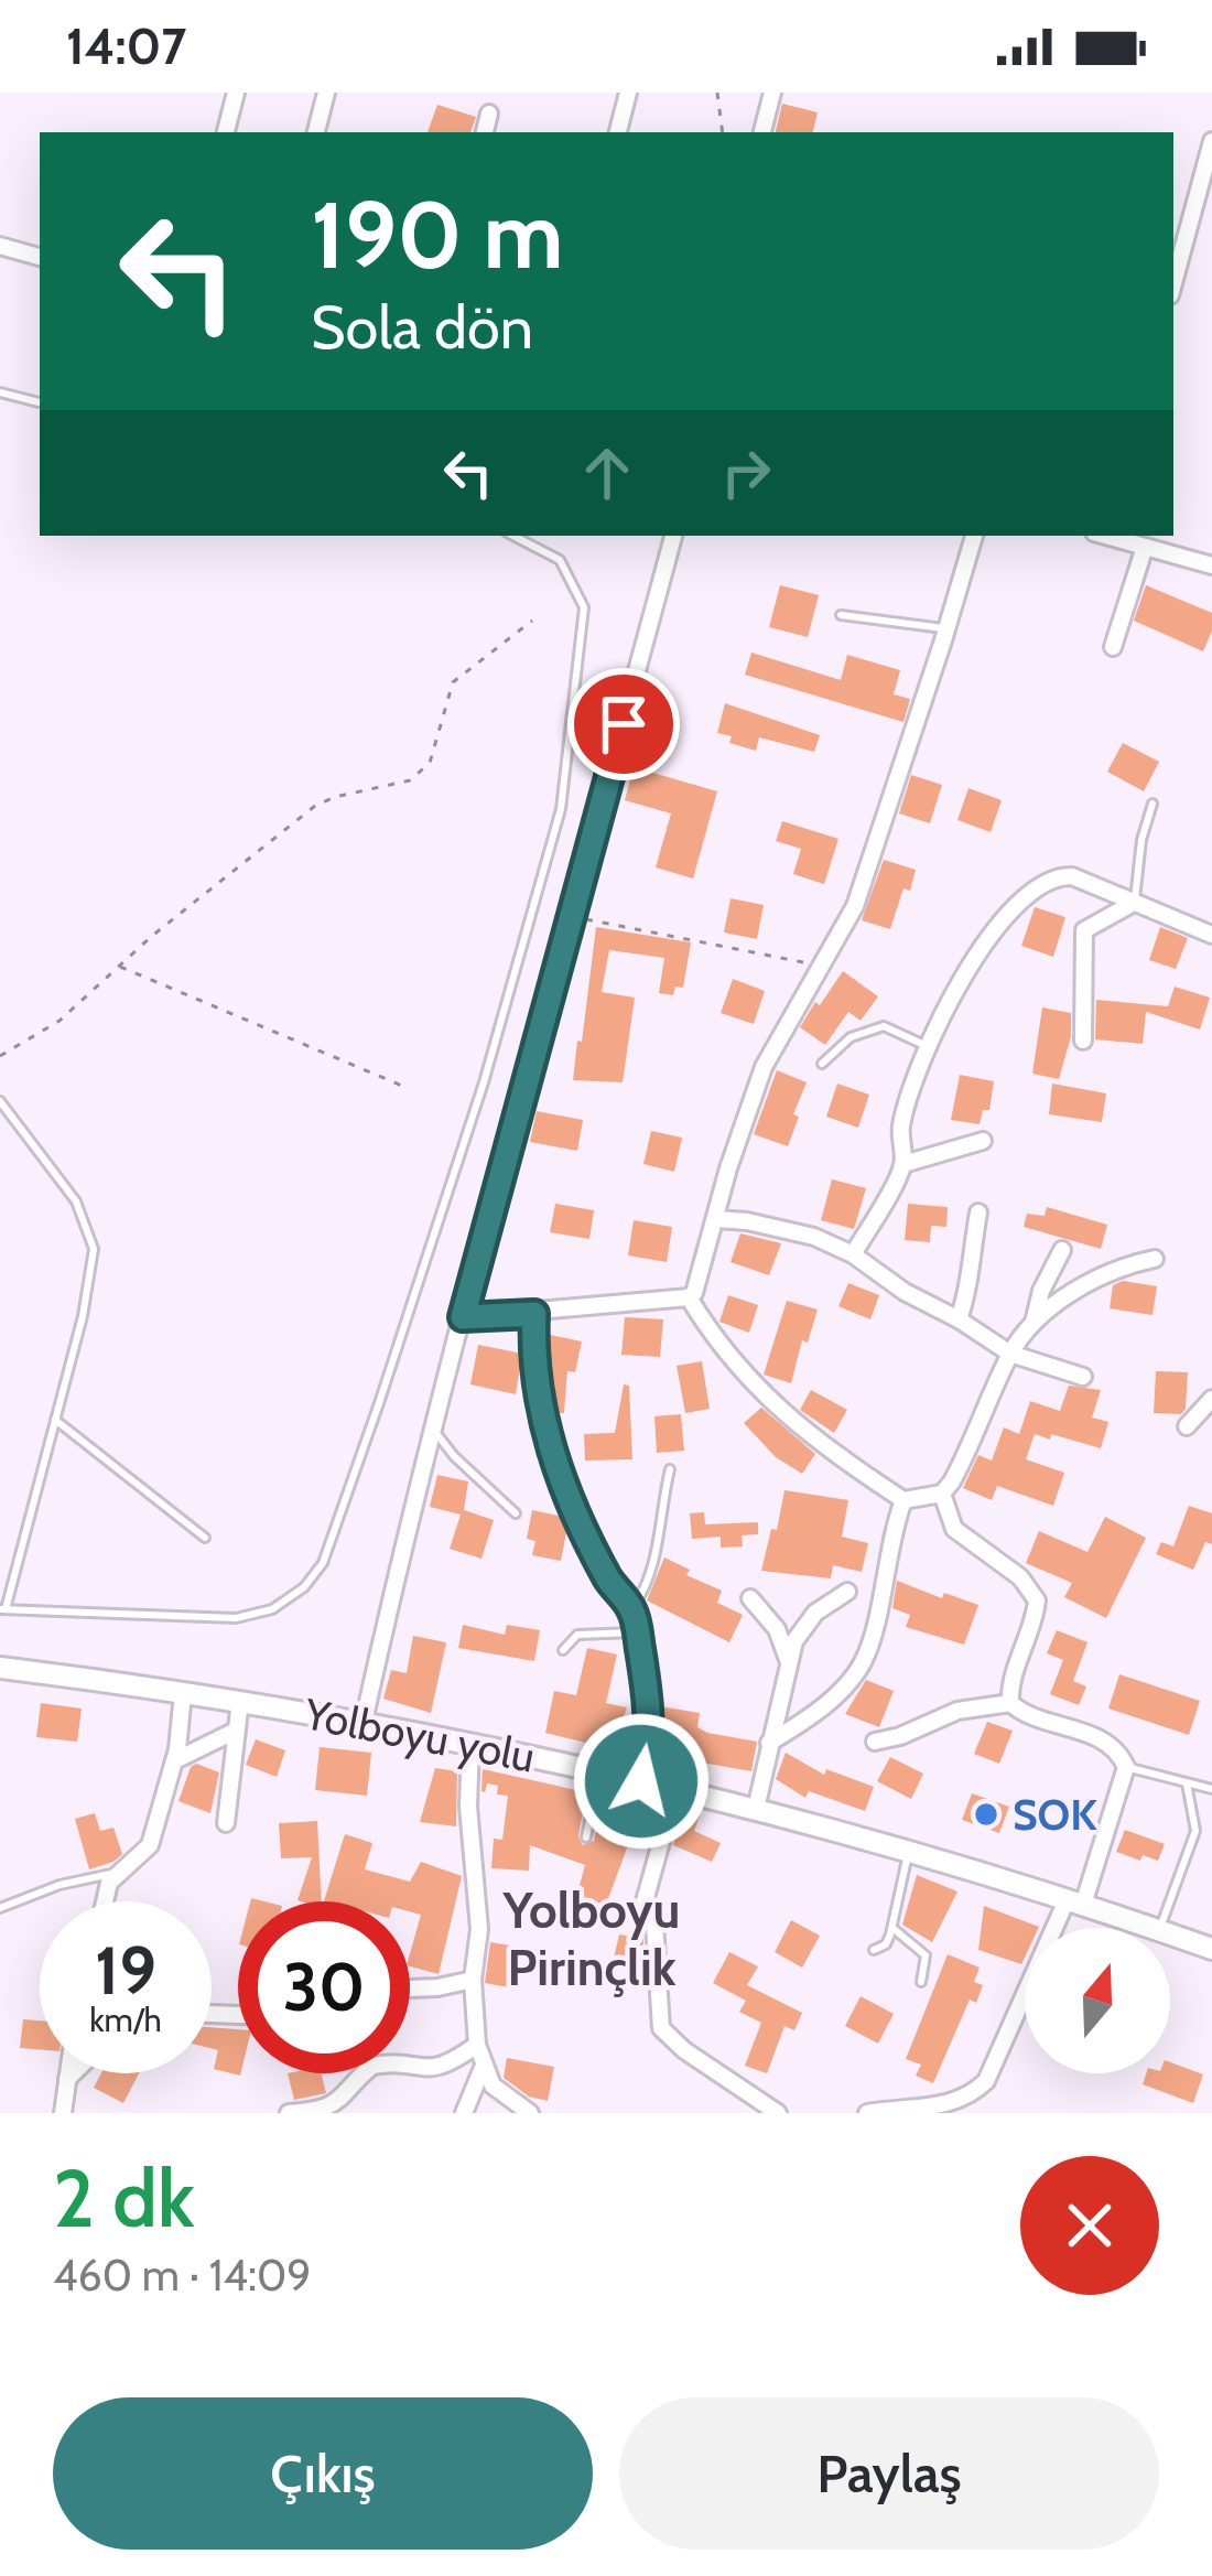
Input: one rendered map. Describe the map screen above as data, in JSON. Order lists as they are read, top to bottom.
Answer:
{
  "streets": {
    "main road": ["Yolboyu yolu"]
  },
  "districts": ["Yolboyu Pirinçlik"],
  "places": ["SOK"],
  "north": "top",
  "page": {
    "status": "14:07",
    "turn": ["190 m", "Sola dön"],
    "speed": "19 km/h",
    "limit": "30",
    "heading": ["2 dk", "460 m · 14:09"],
    "buttons": ["Çıkış", "Paylaş"]
  }
}
